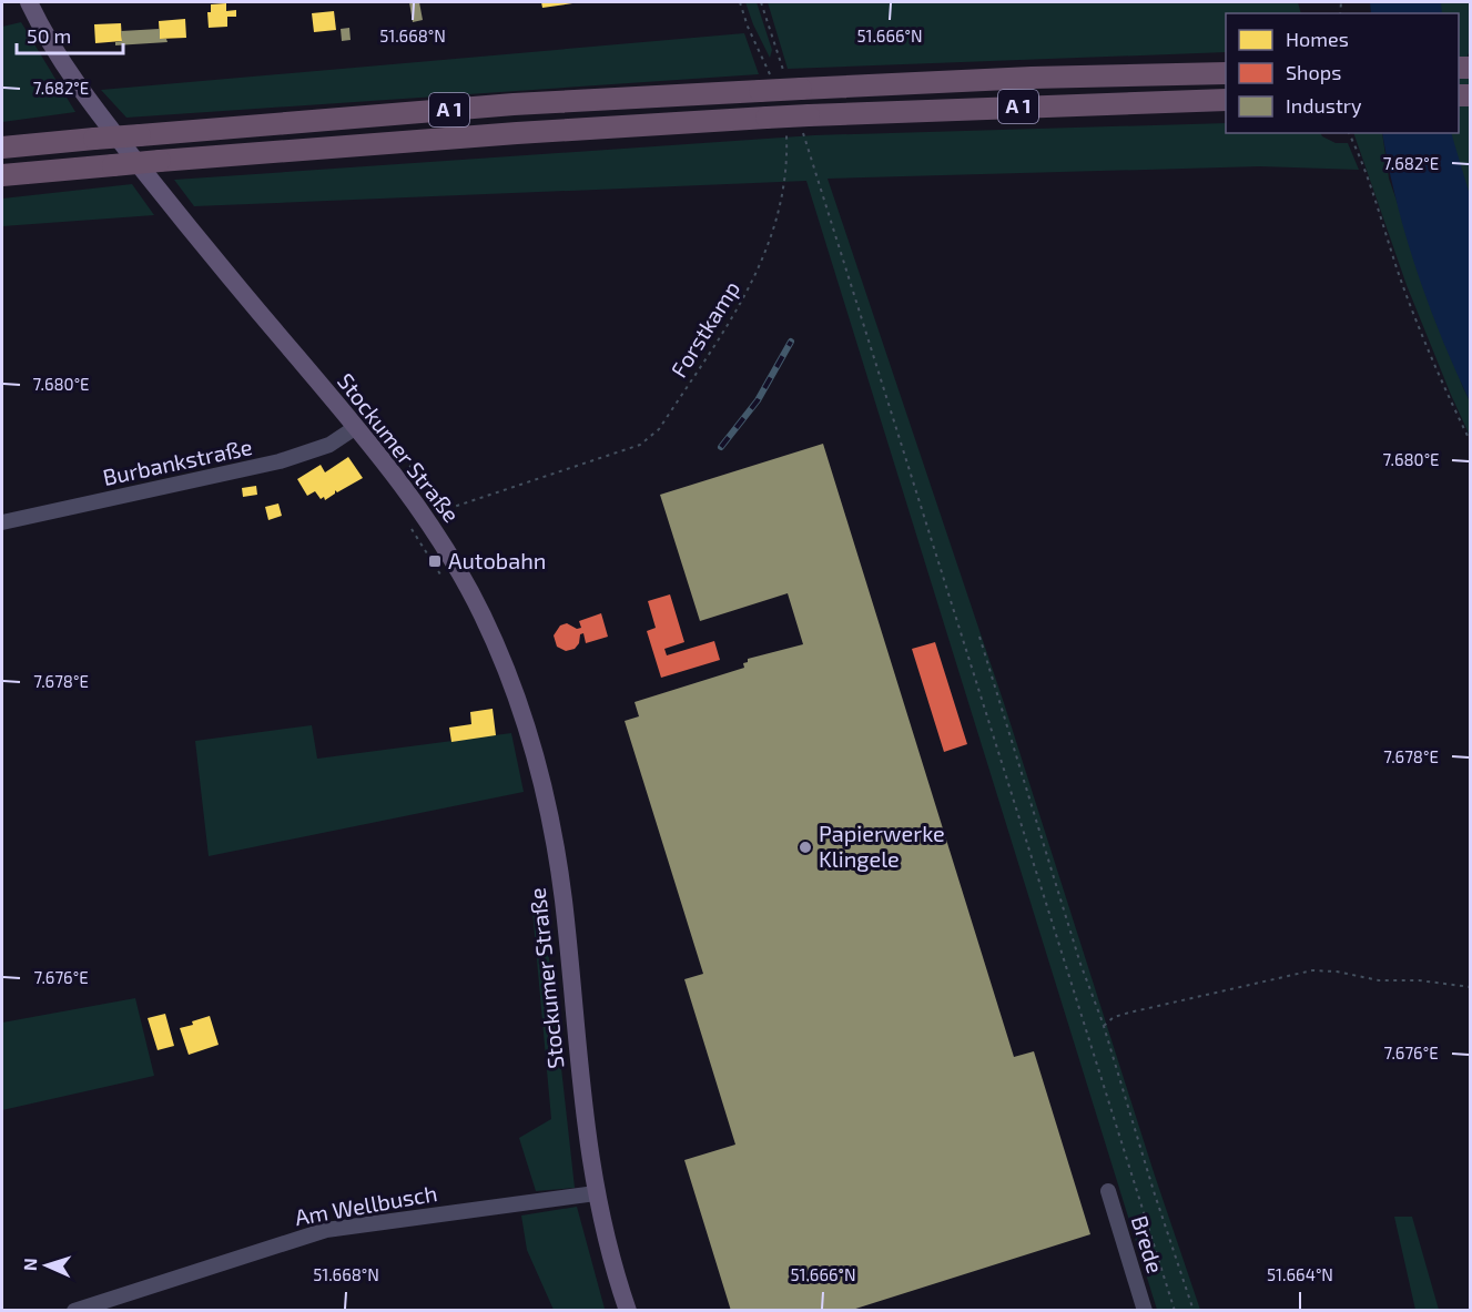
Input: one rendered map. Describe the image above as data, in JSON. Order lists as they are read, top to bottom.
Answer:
{
  "streets": {
    "highway": ["A 1"],
    "main road": ["Stockumer Straße"],
    "street": ["Burbankstraße", "Am Wellbusch", "Brede"],
    "path": ["Forstkamp"]
  },
  "crossings": [
    ["Stockumer Straße", "Burbankstraße"],
    ["Stockumer Straße", "Am Wellbusch"]
  ],
  "places": {
    "transit": ["Autobahn"],
    "other": ["Papierwerke Klingele"]
  },
  "legend": ["Homes", "Shops", "Industry"],
  "scale_bar": "50 m",
  "north": "left",
  "coordinates": [
    "51.668°N",
    "51.666°N",
    "7.682°E",
    "7.680°E",
    "7.678°E",
    "7.676°E",
    "51.664°N"
  ]
}
